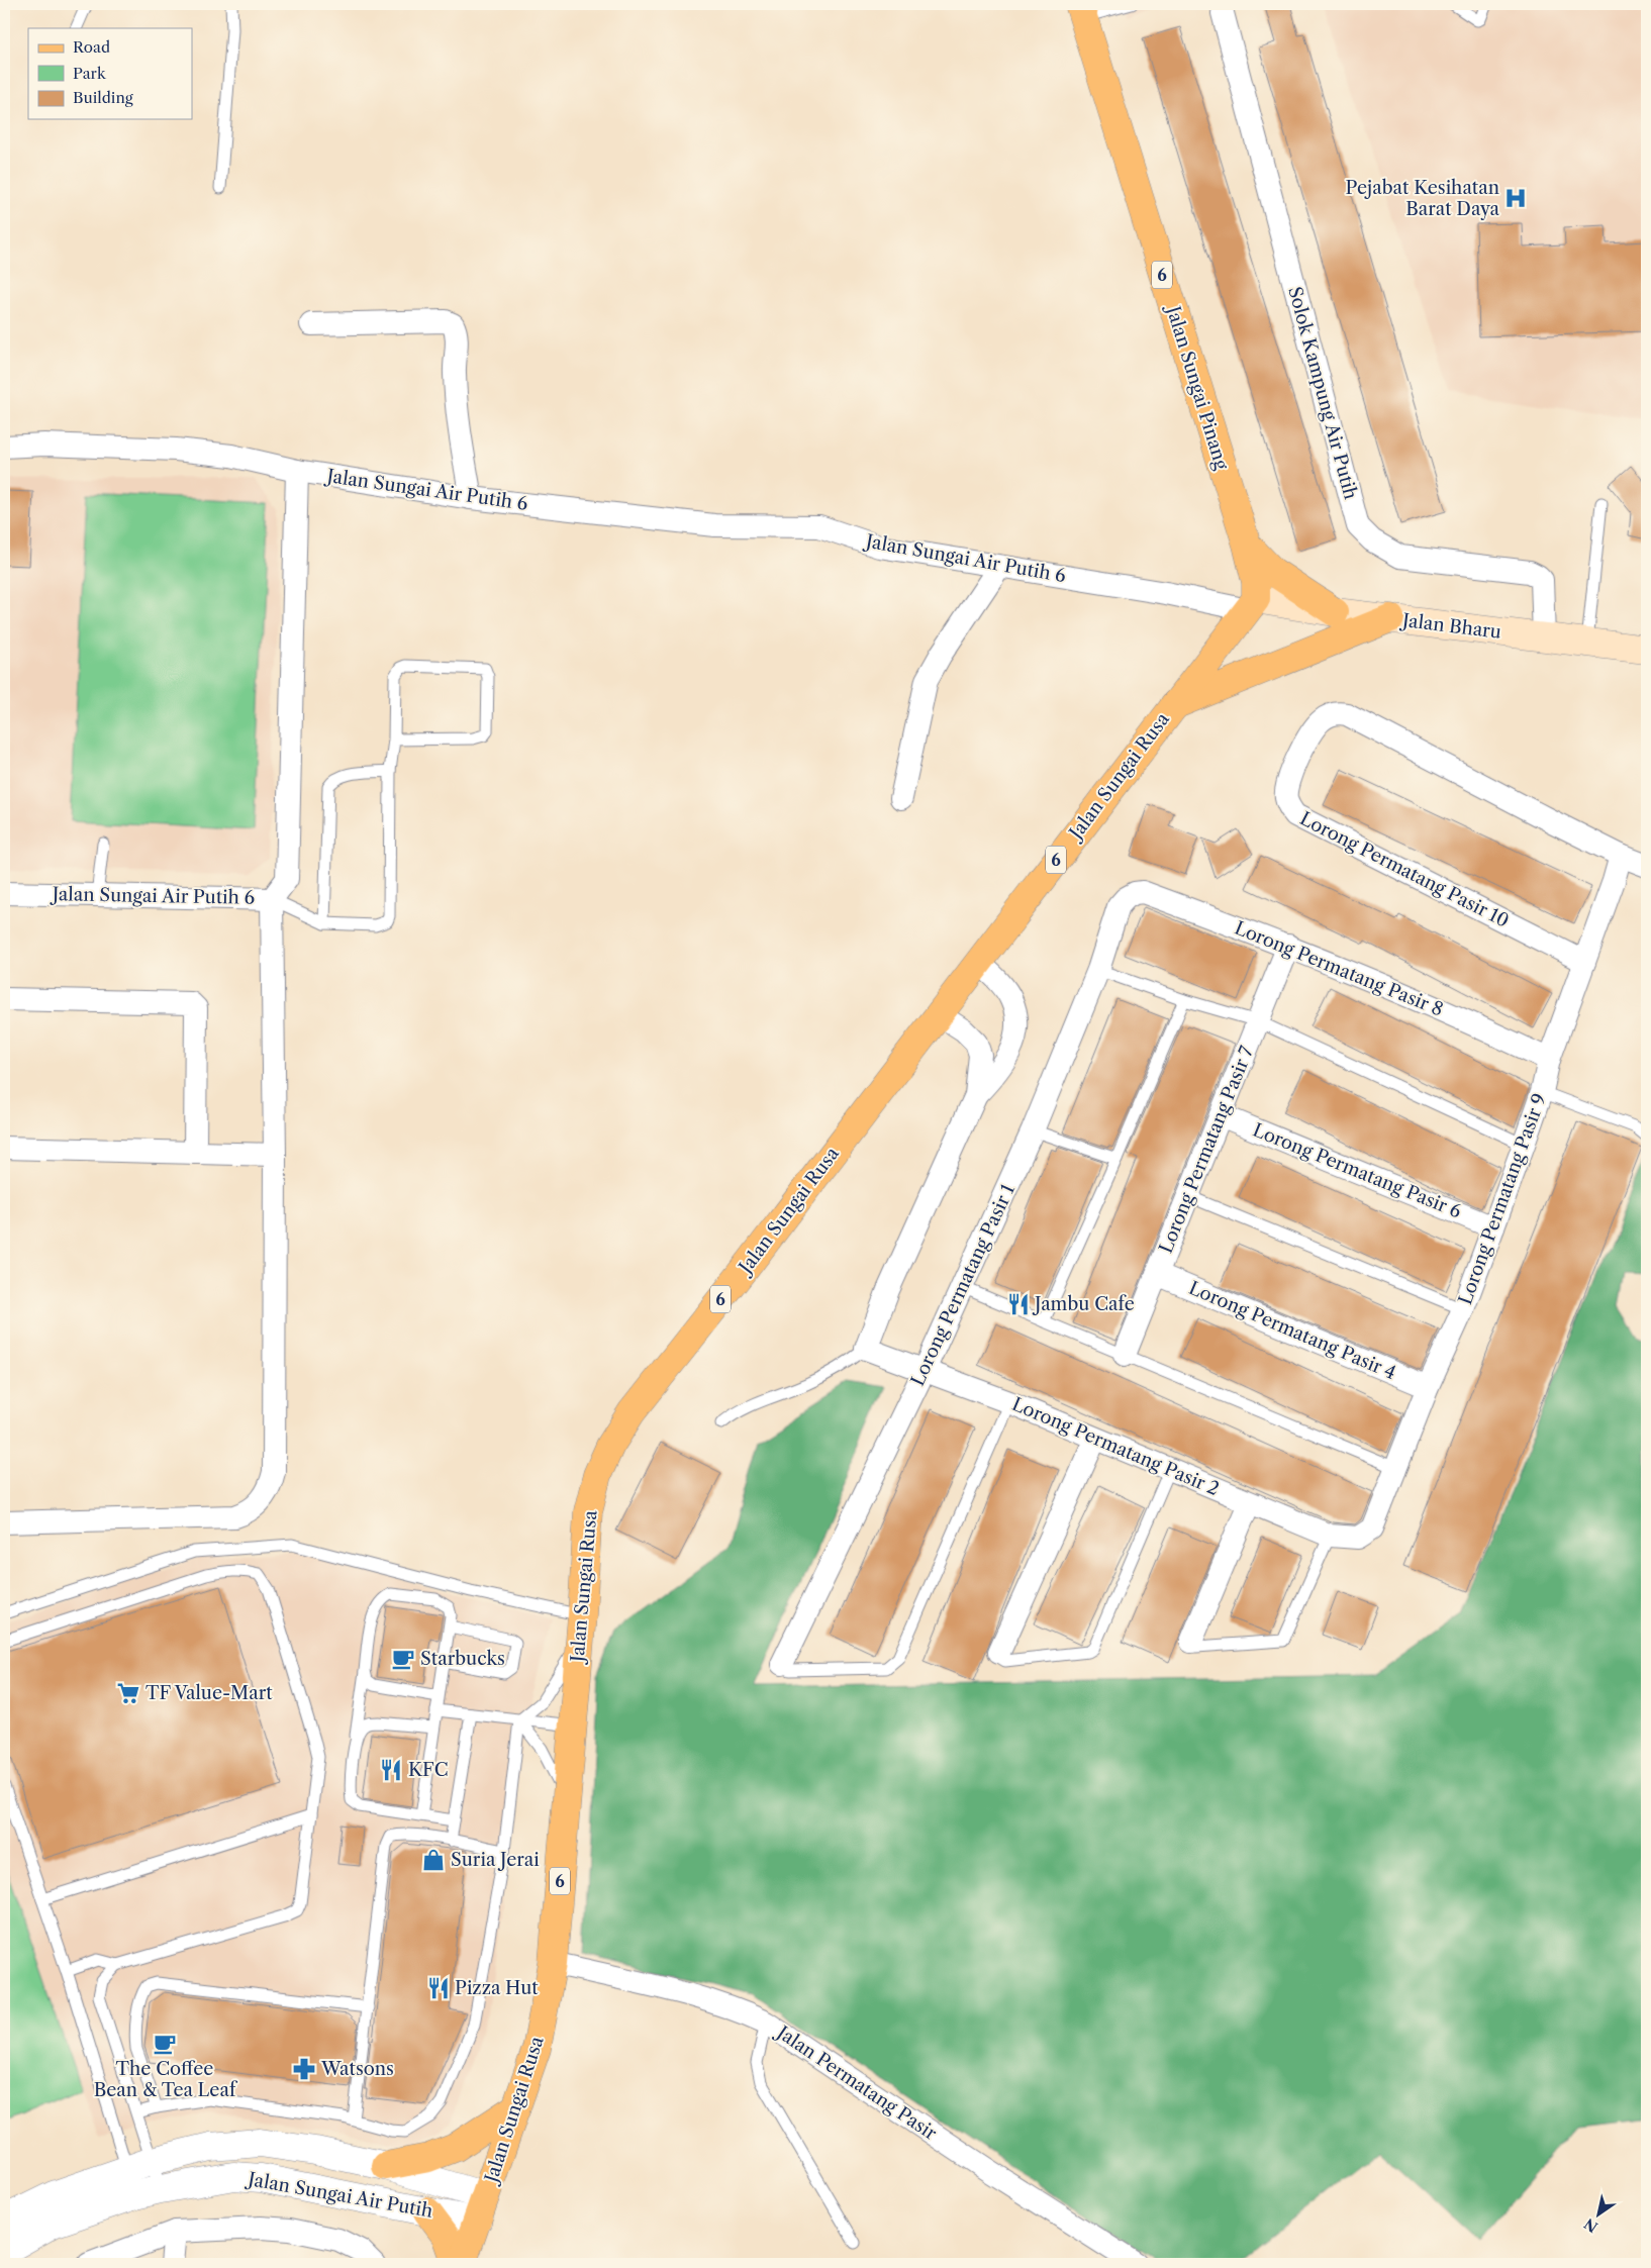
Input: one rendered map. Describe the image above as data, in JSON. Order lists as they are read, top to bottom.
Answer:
{
  "streets": {
    "main road": [
      "6",
      "Jalan Sungai Pinang",
      "Jalan Bharu",
      "Jalan Sungai Rusa"
    ],
    "street": [
      "Solok Kampung Air Putih",
      "Jalan Sungai Air Putih 6",
      "Lorong Permatang Pasir 10",
      "Lorong Permatang Pasir 8",
      "Lorong Permatang Pasir 7",
      "Lorong Permatang Pasir 6",
      "Lorong Permatang Pasir 9",
      "Lorong Permatang Pasir 1",
      "Lorong Permatang Pasir 4",
      "Lorong Permatang Pasir 2",
      "Jalan Permatang Pasir",
      "Jalan Sungai Air Putih"
    ]
  },
  "crossings": [
    ["Jalan Sungai Pinang", "Jalan Sungai Air Putih 6"],
    ["Jalan Sungai Pinang", "Jalan Bharu"],
    ["Jalan Sungai Pinang", "Jalan Sungai Rusa"],
    ["Solok Kampung Air Putih", "Jalan Bharu"],
    ["Jalan Sungai Air Putih 6", "Jalan Bharu"],
    ["Jalan Sungai Air Putih 6", "Jalan Sungai Rusa"],
    ["Jalan Bharu", "Jalan Sungai Rusa"],
    ["Jalan Sungai Rusa", "Jalan Permatang Pasir"],
    ["Jalan Sungai Rusa", "Jalan Sungai Air Putih"],
    ["Lorong Permatang Pasir 10", "Lorong Permatang Pasir 9"],
    ["Lorong Permatang Pasir 8", "Lorong Permatang Pasir 7"],
    ["Lorong Permatang Pasir 8", "Lorong Permatang Pasir 9"],
    ["Lorong Permatang Pasir 8", "Lorong Permatang Pasir 1"],
    ["Lorong Permatang Pasir 7", "Lorong Permatang Pasir 6"],
    ["Lorong Permatang Pasir 7", "Lorong Permatang Pasir 4"],
    ["Lorong Permatang Pasir 6", "Lorong Permatang Pasir 9"],
    ["Lorong Permatang Pasir 9", "Lorong Permatang Pasir 4"],
    ["Lorong Permatang Pasir 9", "Lorong Permatang Pasir 2"],
    ["Lorong Permatang Pasir 1", "Lorong Permatang Pasir 2"]
  ],
  "places": {
    "hospital": ["Pejabat Kesihatan Barat Daya"],
    "restaurant": ["Jambu Cafe", "KFC", "Pizza Hut"],
    "cafe": ["Starbucks", "The Coffee Bean & Tea Leaf"],
    "supermarket": ["TF Value-Mart"],
    "shop": ["Suria Jerai"],
    "pharmacy": ["Watsons"]
  },
  "legend": ["Road", "Park", "Building"],
  "north": "bottom left"
}
